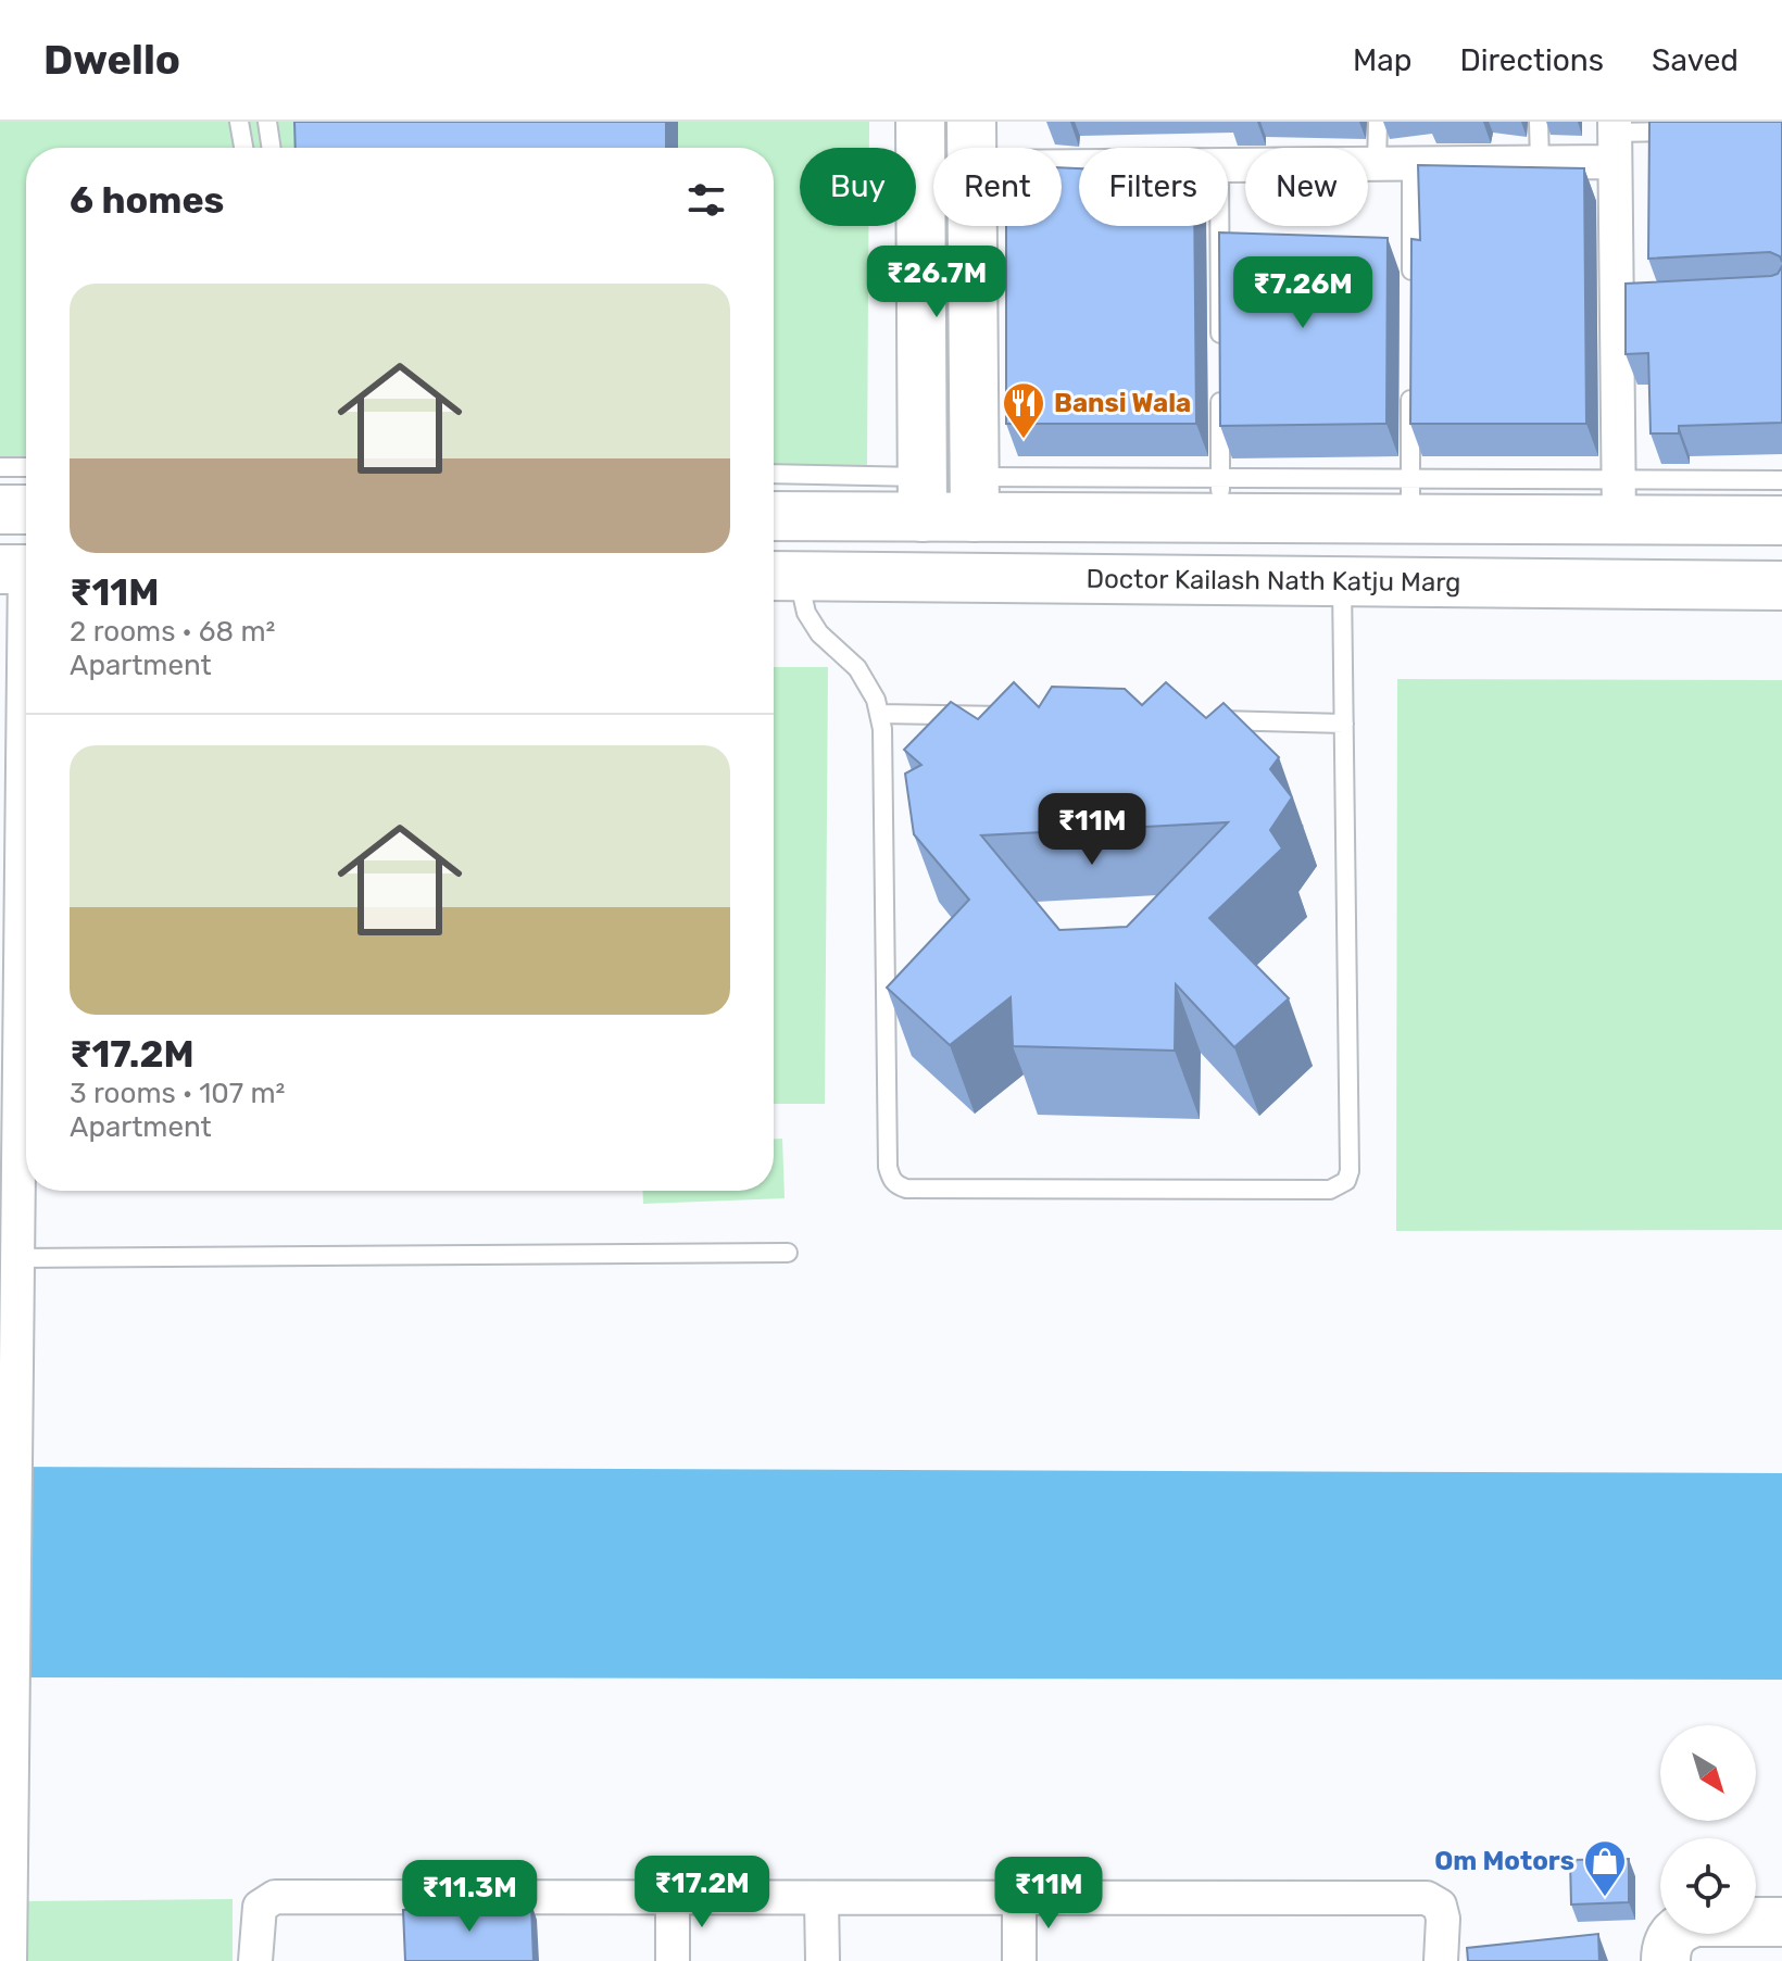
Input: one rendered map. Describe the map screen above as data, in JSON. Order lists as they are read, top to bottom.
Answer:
{
  "streets": {
    "main road": ["Doctor Kailash Nath Katju Marg"]
  },
  "places": {
    "restaurant": ["Bansi Wala"],
    "shop": ["Om Motors"]
  },
  "north": "bottom right",
  "page": {
    "header": "Dwello",
    "nav": ["Map", "Directions", "Saved"],
    "chip": [
      "Buy",
      "Rent",
      "Filters",
      "New"
    ],
    "heading": "6 homes",
    "price": [
      "₹26.7M",
      "₹7.26M",
      "₹11M",
      "₹17.2M",
      "₹11M",
      "₹11.3M"
    ],
    "list": [
      {
        "name": "₹11M",
        "note": "2 rooms · 68 m² · Apartment"
      },
      {
        "name": "₹17.2M",
        "note": "3 rooms · 107 m² · Apartment"
      }
    ]
  }
}
